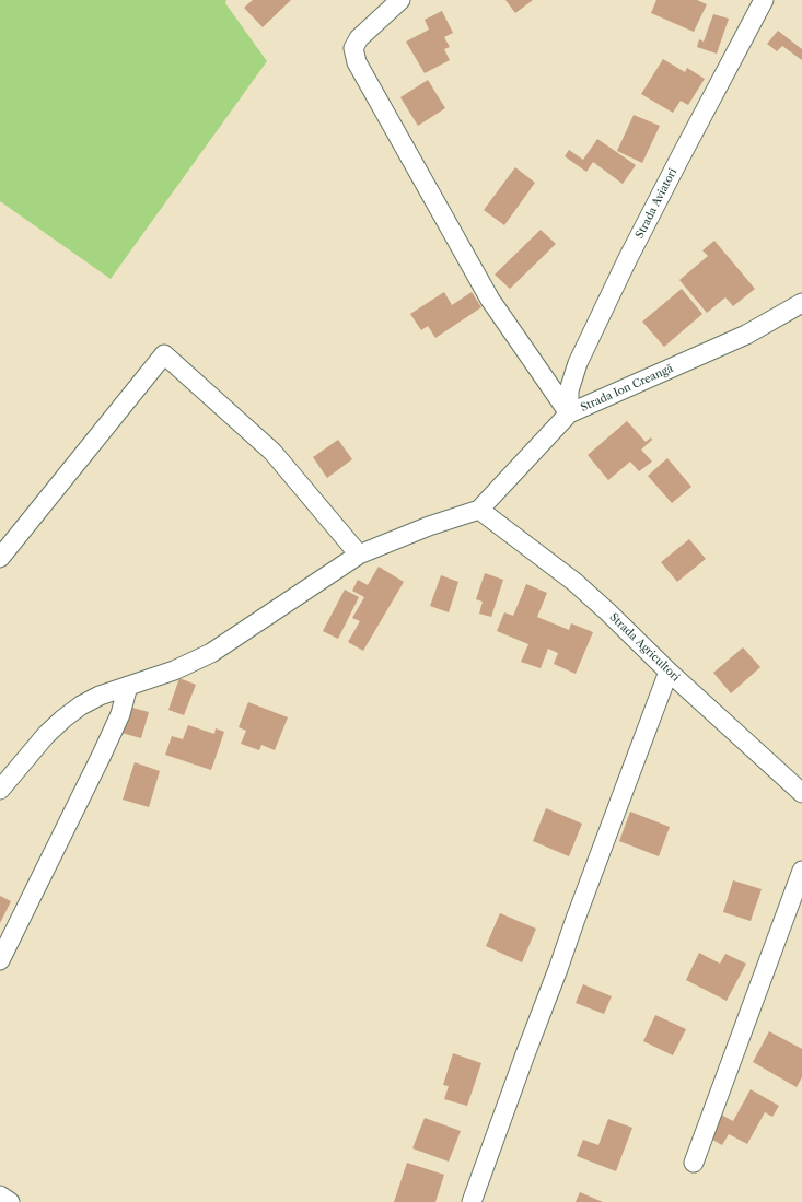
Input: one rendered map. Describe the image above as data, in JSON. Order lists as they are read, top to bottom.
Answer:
{
  "streets": {
    "street": ["Strada Aviatori", "Strada Ion Creangă", "Strada Agricultori"]
  },
  "crossings": [
    ["Strada Aviatori", "Strada Ion Creangă"],
    ["Strada Ion Creangă", "Strada Agricultori"]
  ]
}
